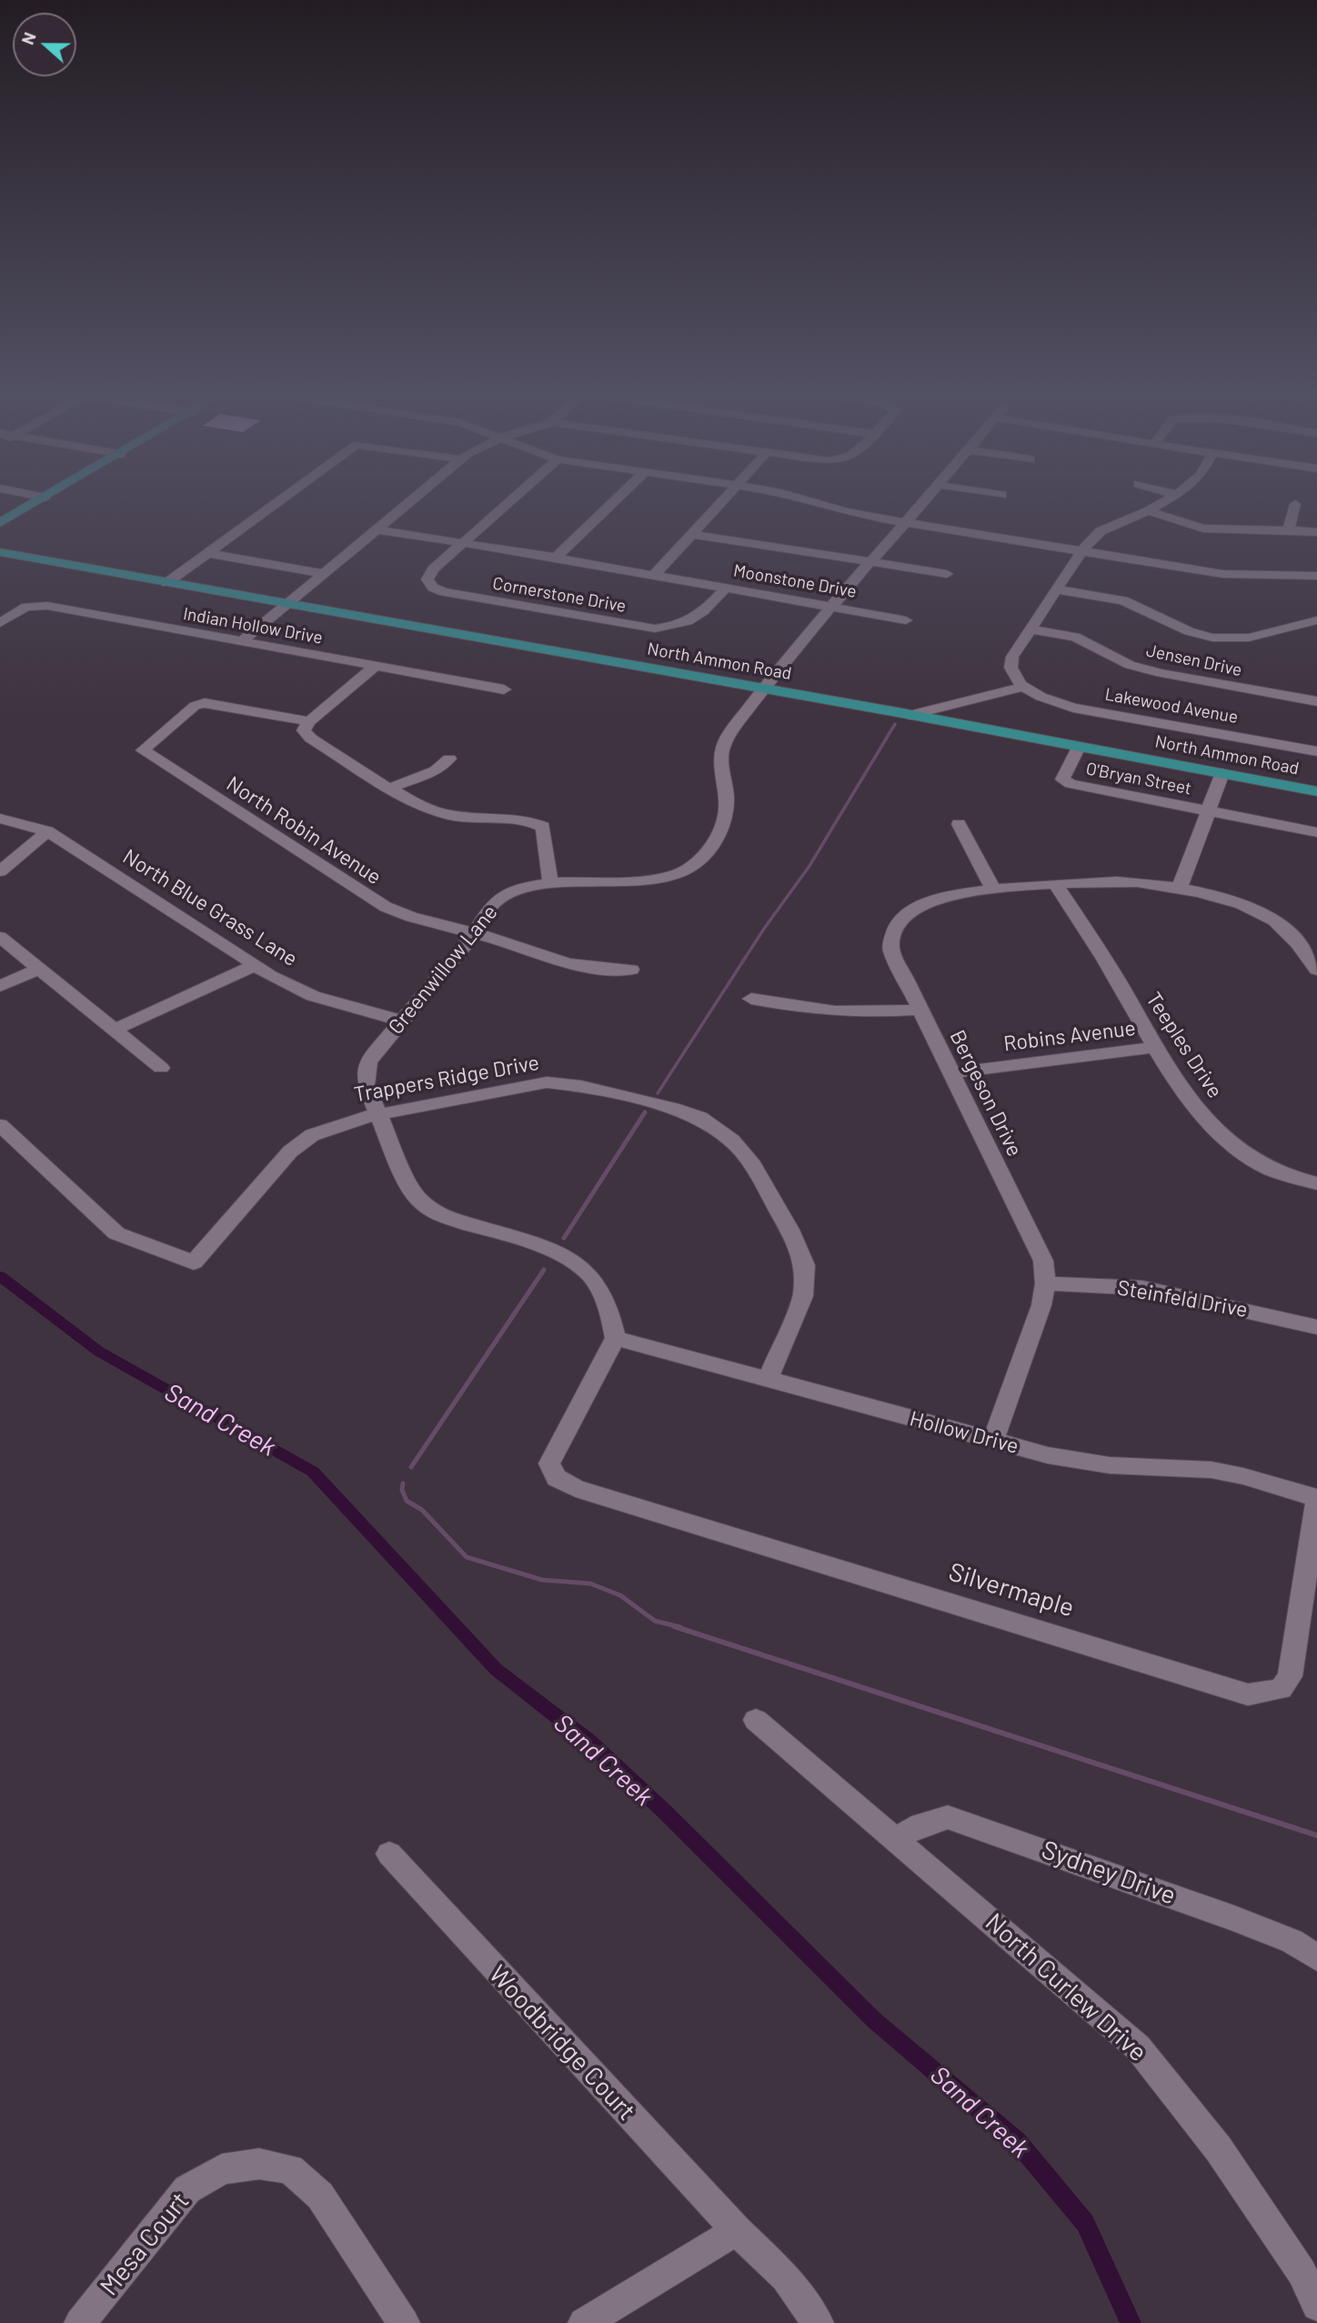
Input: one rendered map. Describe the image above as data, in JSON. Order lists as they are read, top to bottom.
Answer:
{
  "streets": {
    "main road": ["North Ammon Road"],
    "street": [
      "Moonstone Drive",
      "Cornerstone Drive",
      "Indian Hollow Drive",
      "Jensen Drive",
      "Lakewood Avenue",
      "O'Bryan Street",
      "North Robin Avenue",
      "North Blue Grass Lane",
      "Greenwillow Lane",
      "Robins Avenue",
      "Teeples Drive",
      "Trappers Ridge Drive",
      "Bergeson Drive",
      "Steinfeld Drive",
      "Hollow Drive",
      "Silvermaple",
      "Sydney Drive",
      "North Curlew Drive",
      "Woodbridge Court",
      "Mesa Court"
    ]
  },
  "crossings": [
    ["Moonstone Drive", "Cornerstone Drive"],
    ["Moonstone Drive", "Greenwillow Lane"],
    ["North Ammon Road", "O'Bryan Street"],
    ["North Ammon Road", "Greenwillow Lane"],
    ["O'Bryan Street", "Bergeson Drive"],
    ["North Robin Avenue", "Greenwillow Lane"],
    ["North Blue Grass Lane", "Greenwillow Lane"],
    ["Greenwillow Lane", "Trappers Ridge Drive"],
    ["Greenwillow Lane", "Hollow Drive"],
    ["Greenwillow Lane", "Silvermaple"],
    ["Robins Avenue", "Teeples Drive"],
    ["Robins Avenue", "Bergeson Drive"],
    ["Teeples Drive", "Bergeson Drive"],
    ["Trappers Ridge Drive", "Hollow Drive"],
    ["Bergeson Drive", "Steinfeld Drive"],
    ["Bergeson Drive", "Hollow Drive"],
    ["Hollow Drive", "Silvermaple"],
    ["Sydney Drive", "North Curlew Drive"]
  ],
  "water": ["Sand Creek"],
  "north": "left"
}
